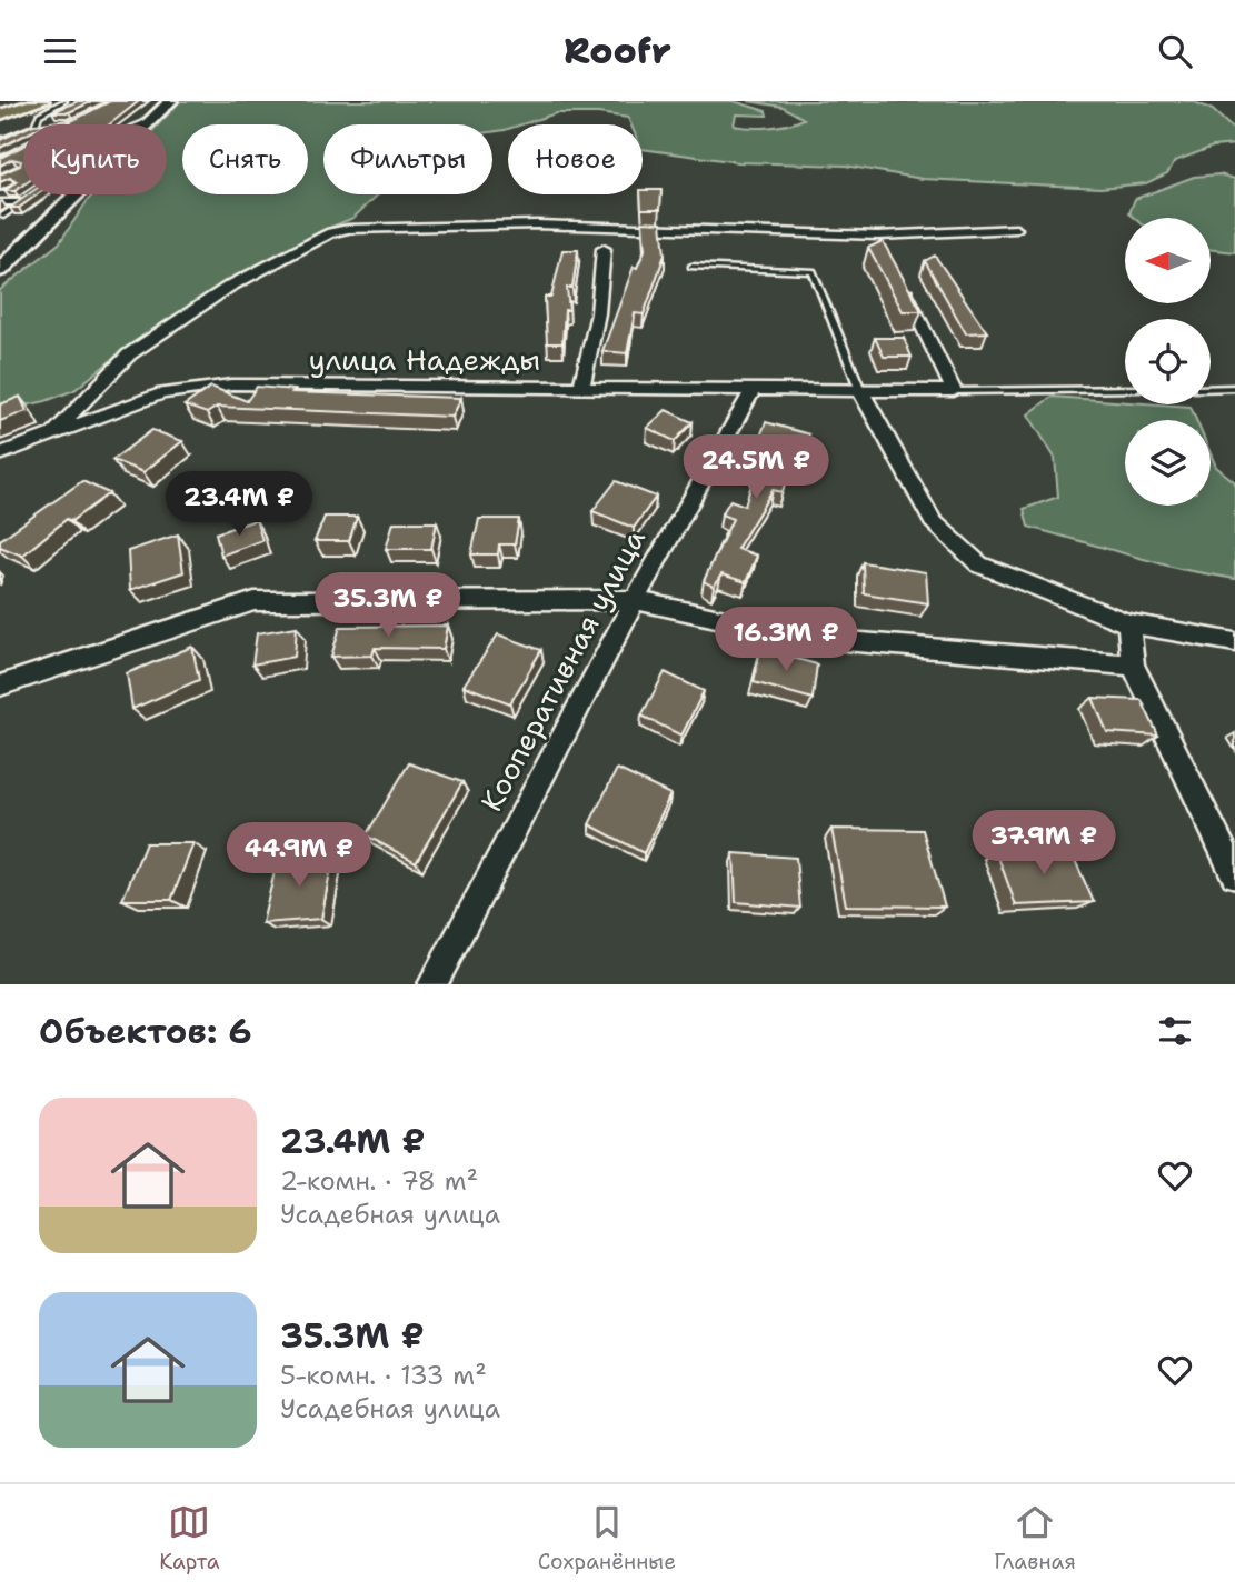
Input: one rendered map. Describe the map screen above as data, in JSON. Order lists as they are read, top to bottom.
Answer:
{
  "streets": {
    "street": ["улица Надежды", "Кооперативная улица"]
  },
  "crossings": [
    ["улица Надежды", "Кооперативная улица"]
  ],
  "north": "left",
  "page": {
    "header": "Roofr",
    "chip": [
      "Купить",
      "Снять",
      "Фильтры",
      "Новое"
    ],
    "price": [
      "24.5M ₽",
      "23.4M ₽",
      "35.3M ₽",
      "16.3M ₽",
      "37.9M ₽",
      "44.9M ₽"
    ],
    "heading": "Объектов: 6",
    "list": [
      {
        "name": "23.4M ₽",
        "note": "2-комн. · 78 m² · Усадебная улица"
      },
      {
        "name": "35.3M ₽",
        "note": "5-комн. · 133 m² · Усадебная улица"
      }
    ],
    "tabs": ["Карта", "Сохранённые", "Главная"]
  }
}
